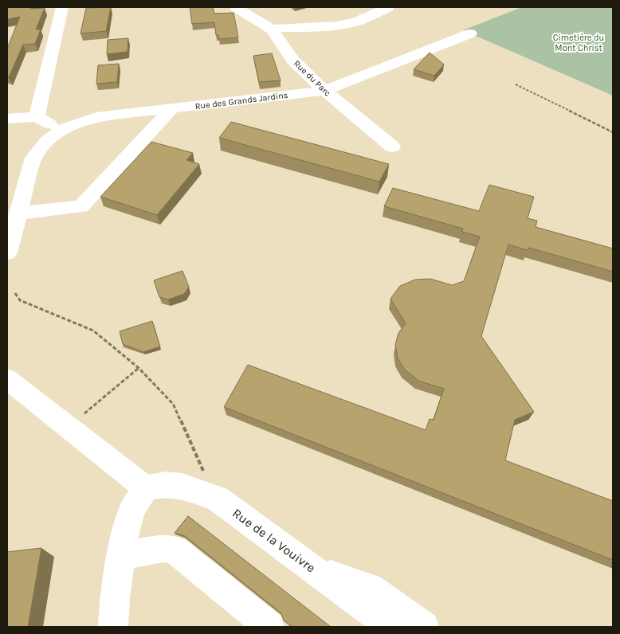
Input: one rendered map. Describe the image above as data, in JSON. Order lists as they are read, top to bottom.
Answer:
{
  "streets": {
    "street": ["Rue du Parc", "Rue des Grands Jardins", "Rue de la Vouivre"]
  },
  "crossings": [
    ["Rue du Parc", "Rue des Grands Jardins"]
  ],
  "parks": ["Cimetière du Mont Christ"]
}
